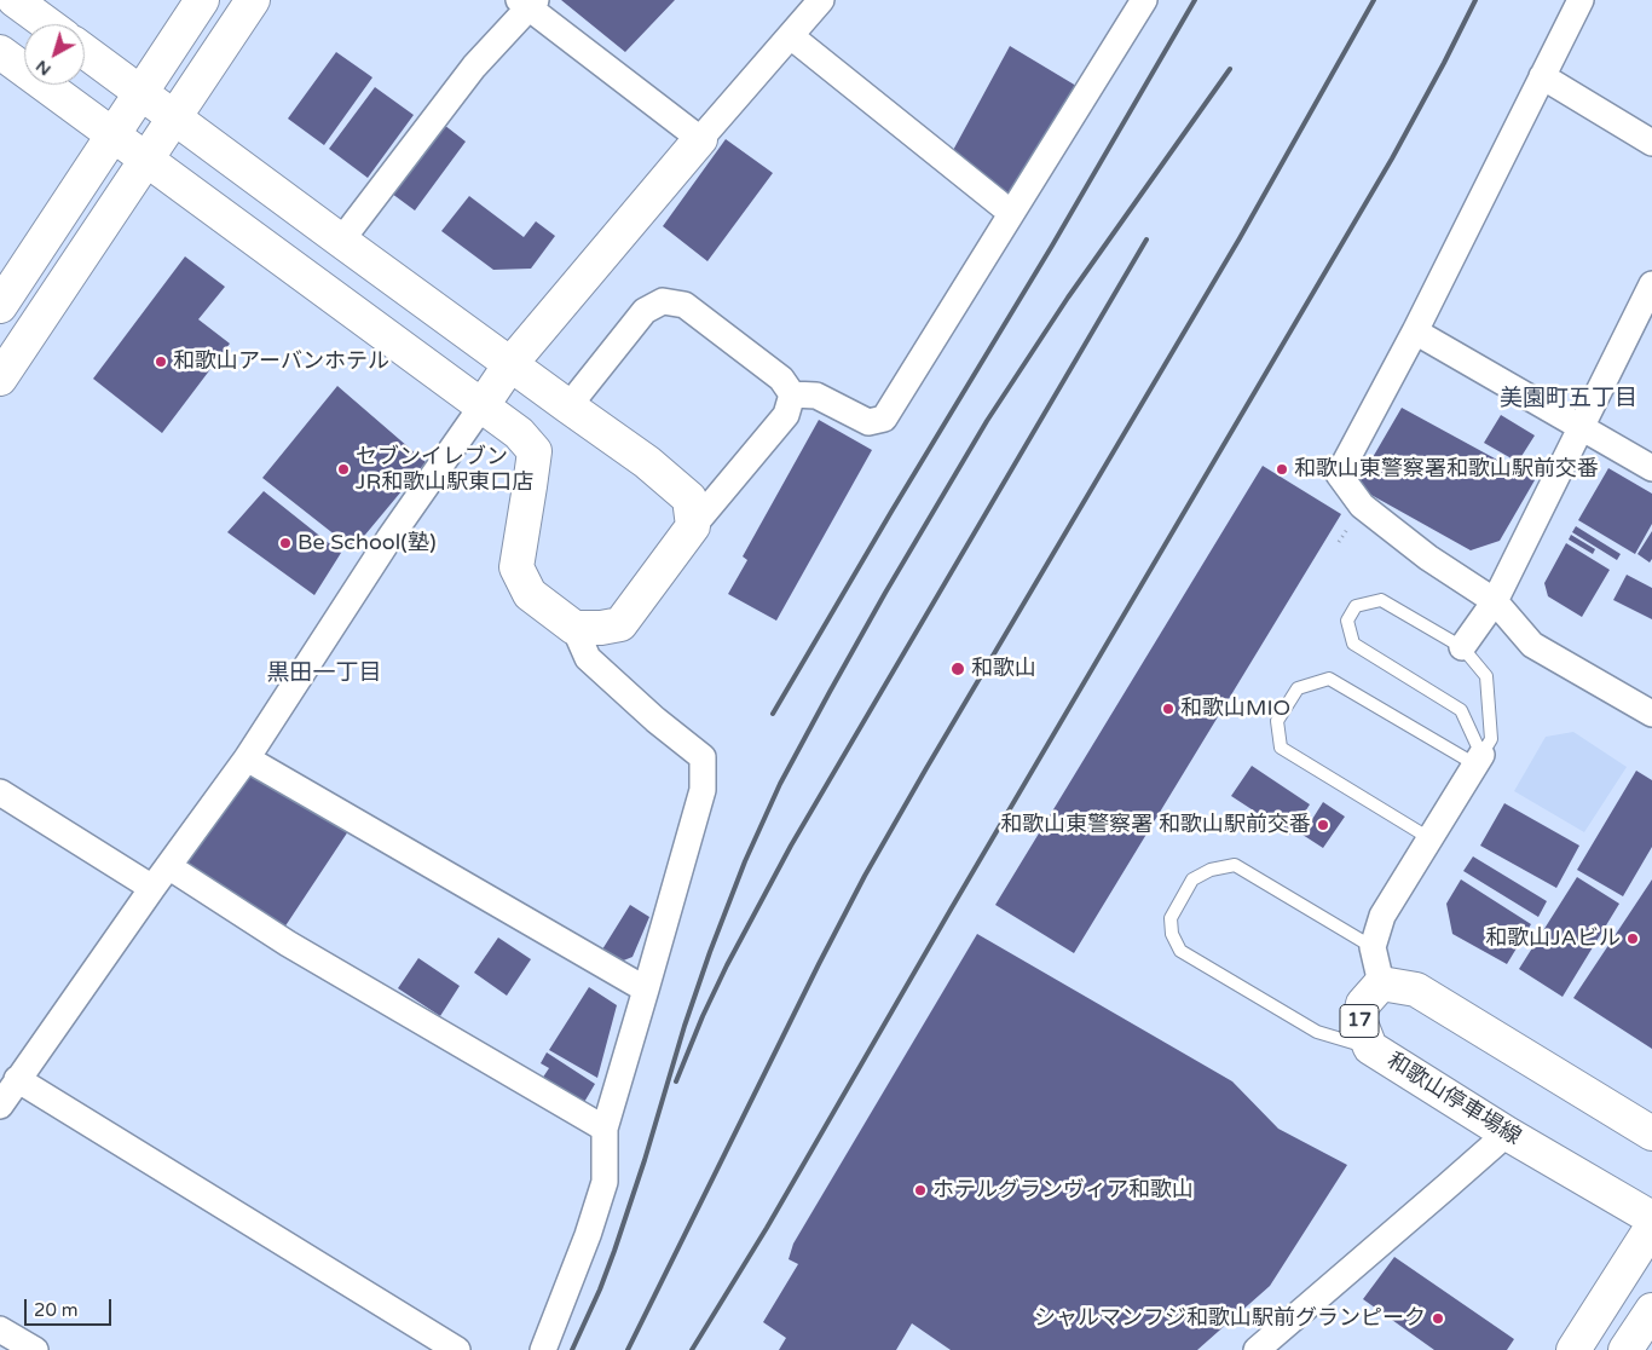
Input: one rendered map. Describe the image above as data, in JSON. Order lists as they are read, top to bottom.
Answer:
{
  "streets": {
    "street": ["17", "和歌山停車場線"]
  },
  "crossings": [
    ["17", "和歌山停車場線"]
  ],
  "districts": ["美園町五丁目", "黒田一丁目"],
  "places": [
    "和歌山アーバンホテル",
    "セブンイレブン JR和歌山駅東口店",
    "和歌山東警察署和歌山駅前交番",
    "Be School(塾)",
    "和歌山",
    "和歌山MIO",
    "和歌山東警察署 和歌山駅前交番",
    "和歌山JAビル",
    "ホテルグランヴィア和歌山",
    "シャルマンフジ和歌山駅前グランピーク"
  ],
  "scale_bar": "20 m",
  "north": "bottom left"
}
